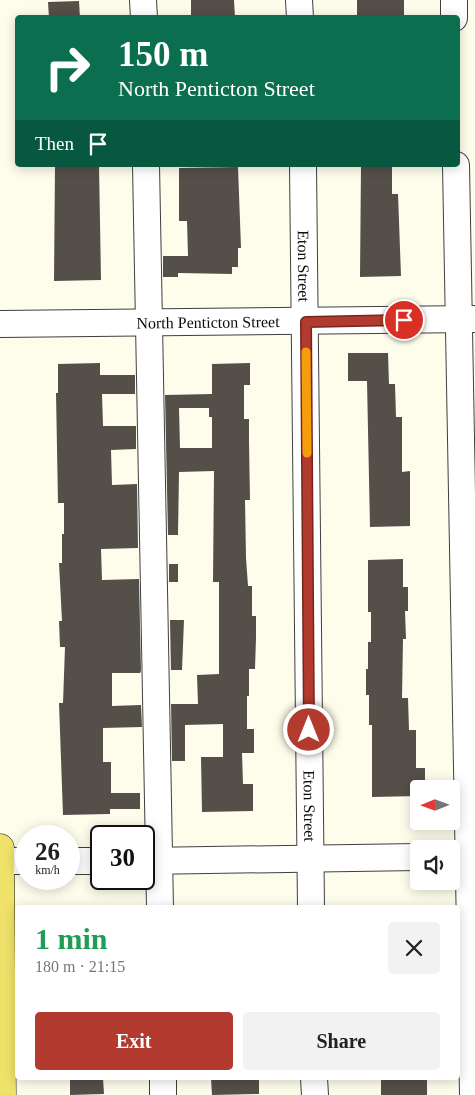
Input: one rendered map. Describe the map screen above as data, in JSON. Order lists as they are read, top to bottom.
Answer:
{
  "streets": {
    "street": ["Eton Street", "North Penticton Street"]
  },
  "crossings": [
    ["Eton Street", "North Penticton Street"]
  ],
  "north": "left",
  "page": {
    "turn": ["150 m", "North Penticton Street"],
    "then": "Then",
    "speed": "26 km/h",
    "limit": "30",
    "heading": ["1 min", "180 m · 21:15"],
    "buttons": ["Exit", "Share"]
  }
}
